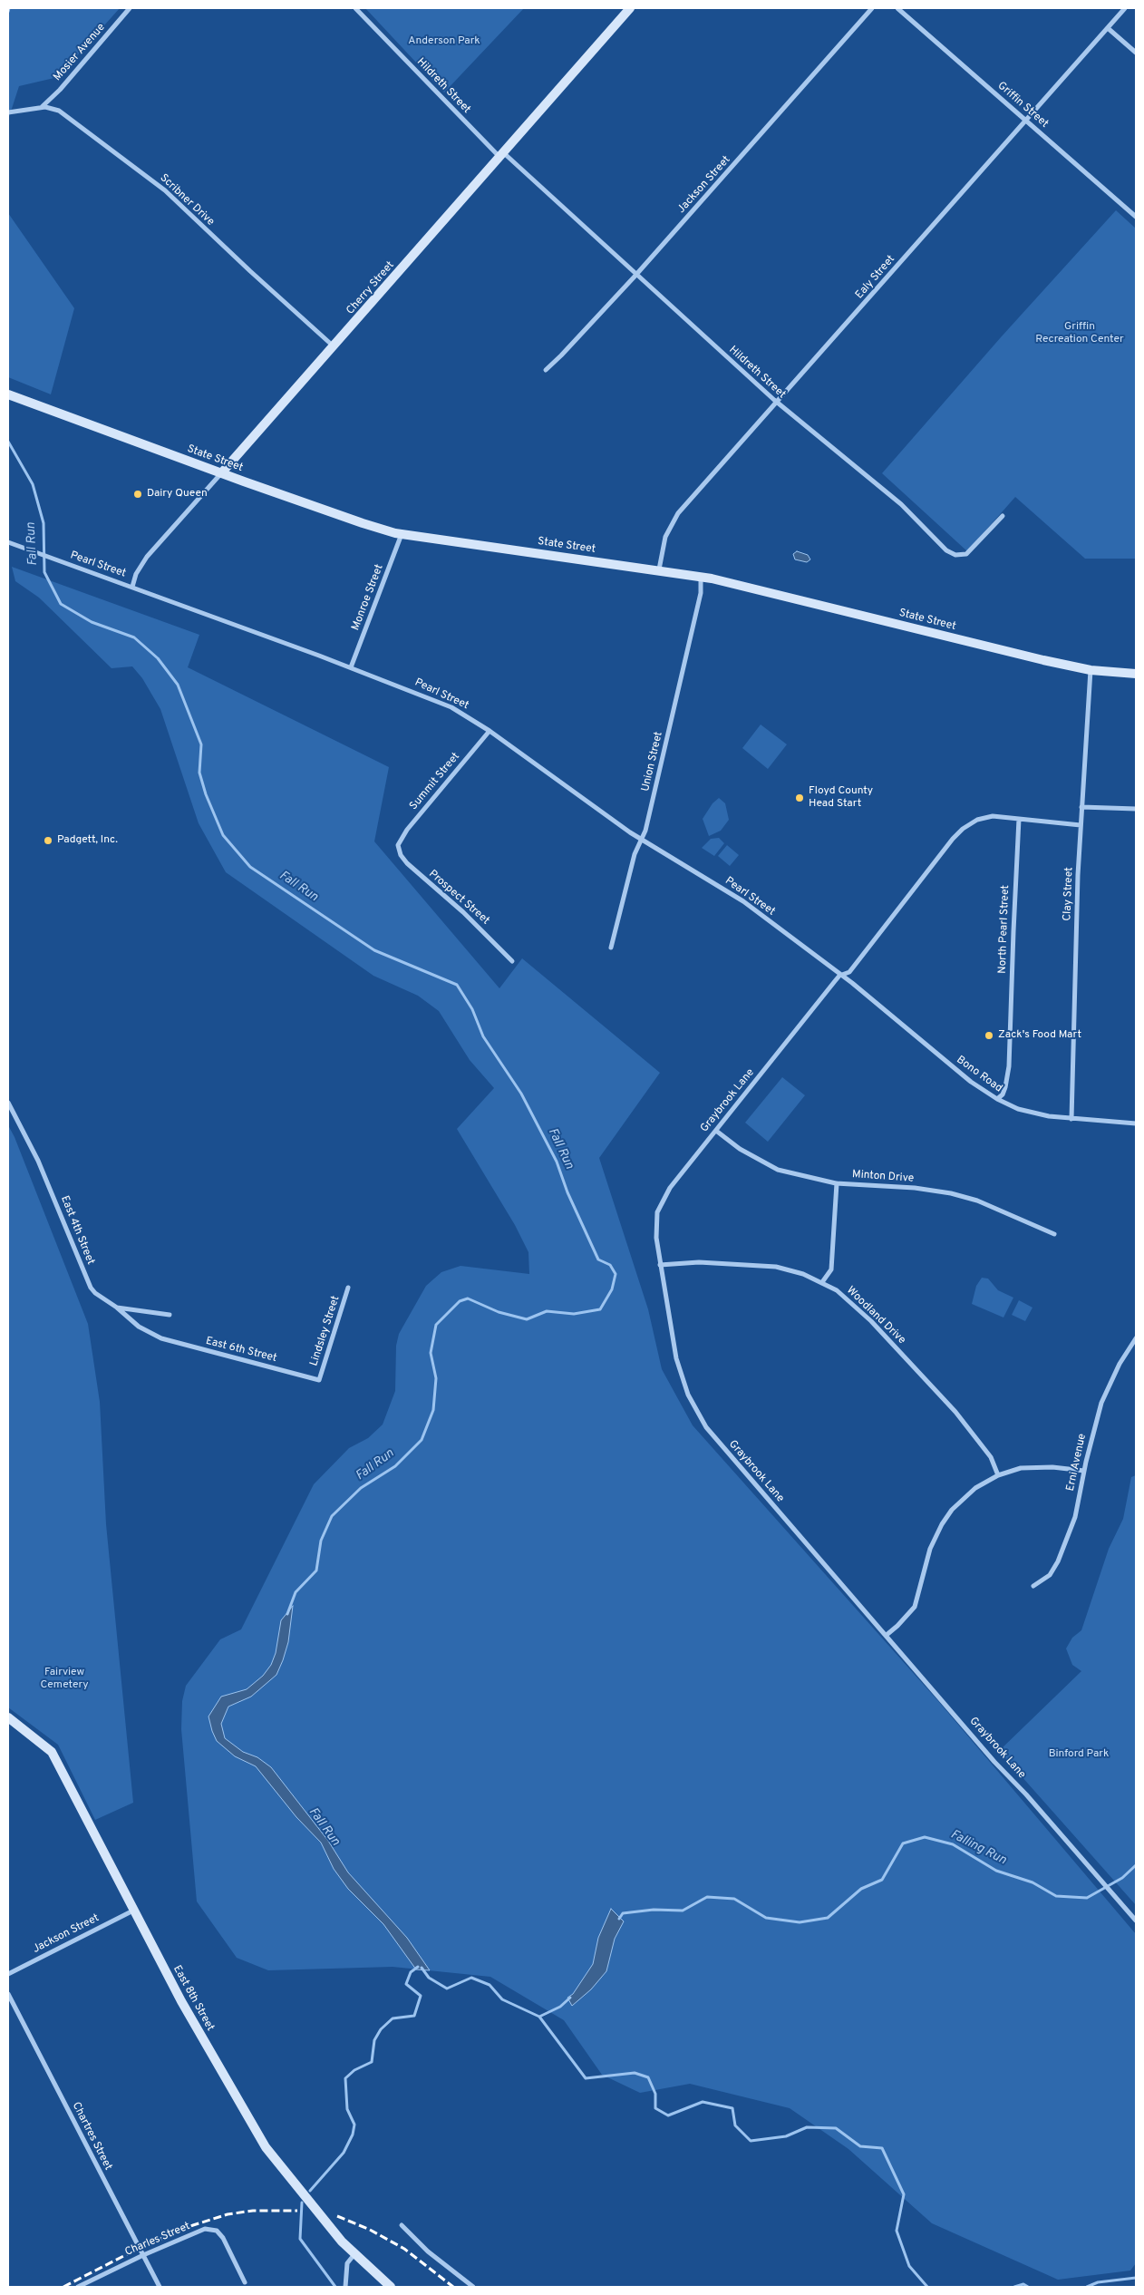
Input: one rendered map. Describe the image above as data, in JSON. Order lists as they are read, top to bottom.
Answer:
{
  "streets": {
    "street": [
      "Mosier Avenue",
      "Hildreth Street",
      "Griffin Street",
      "Jackson Street",
      "Scribner Drive",
      "Ealy Street",
      "Cherry Street",
      "State Street",
      "Pearl Street",
      "Monroe Street",
      "Union Street",
      "Summit Street",
      "Clay Street",
      "Prospect Street",
      "North Pearl Street",
      "Bono Road",
      "Graybrook Lane",
      "Minton Drive",
      "East 4th Street",
      "Woodland Drive",
      "Lindsley Street",
      "East 6th Street",
      "Erni Avenue",
      "East 8th Street",
      "Chartres Street",
      "Charles Street"
    ]
  },
  "crossings": [
    ["Mosier Avenue", "Scribner Drive"],
    ["Hildreth Street", "Jackson Street"],
    ["Hildreth Street", "Ealy Street"],
    ["Hildreth Street", "Cherry Street"],
    ["Griffin Street", "Ealy Street"],
    ["Jackson Street", "East 8th Street"],
    ["Scribner Drive", "Cherry Street"],
    ["Ealy Street", "State Street"],
    ["Cherry Street", "State Street"],
    ["Cherry Street", "Pearl Street"],
    ["State Street", "Monroe Street"],
    ["State Street", "Union Street"],
    ["State Street", "Clay Street"],
    ["Pearl Street", "Monroe Street"],
    ["Pearl Street", "Union Street"],
    ["Pearl Street", "Summit Street"],
    ["Pearl Street", "Bono Road"],
    ["Pearl Street", "Graybrook Lane"],
    ["Summit Street", "Prospect Street"],
    ["Clay Street", "Bono Road"],
    ["North Pearl Street", "Bono Road"],
    ["North Pearl Street", "Graybrook Lane"],
    ["Bono Road", "Graybrook Lane"],
    ["Graybrook Lane", "Minton Drive"],
    ["Graybrook Lane", "Woodland Drive"],
    ["East 4th Street", "East 6th Street"],
    ["Lindsley Street", "East 6th Street"],
    ["Chartres Street", "Charles Street"]
  ],
  "water": ["Fall Run", "Falling Run"],
  "parks": [
    "Anderson Park",
    "Griffin Recreation Center",
    "Fairview Cemetery",
    "Binford Park"
  ],
  "places": [
    "Dairy Queen",
    "Floyd County Head Start",
    "Padgett, Inc.",
    "Zack's Food Mart"
  ]
}
